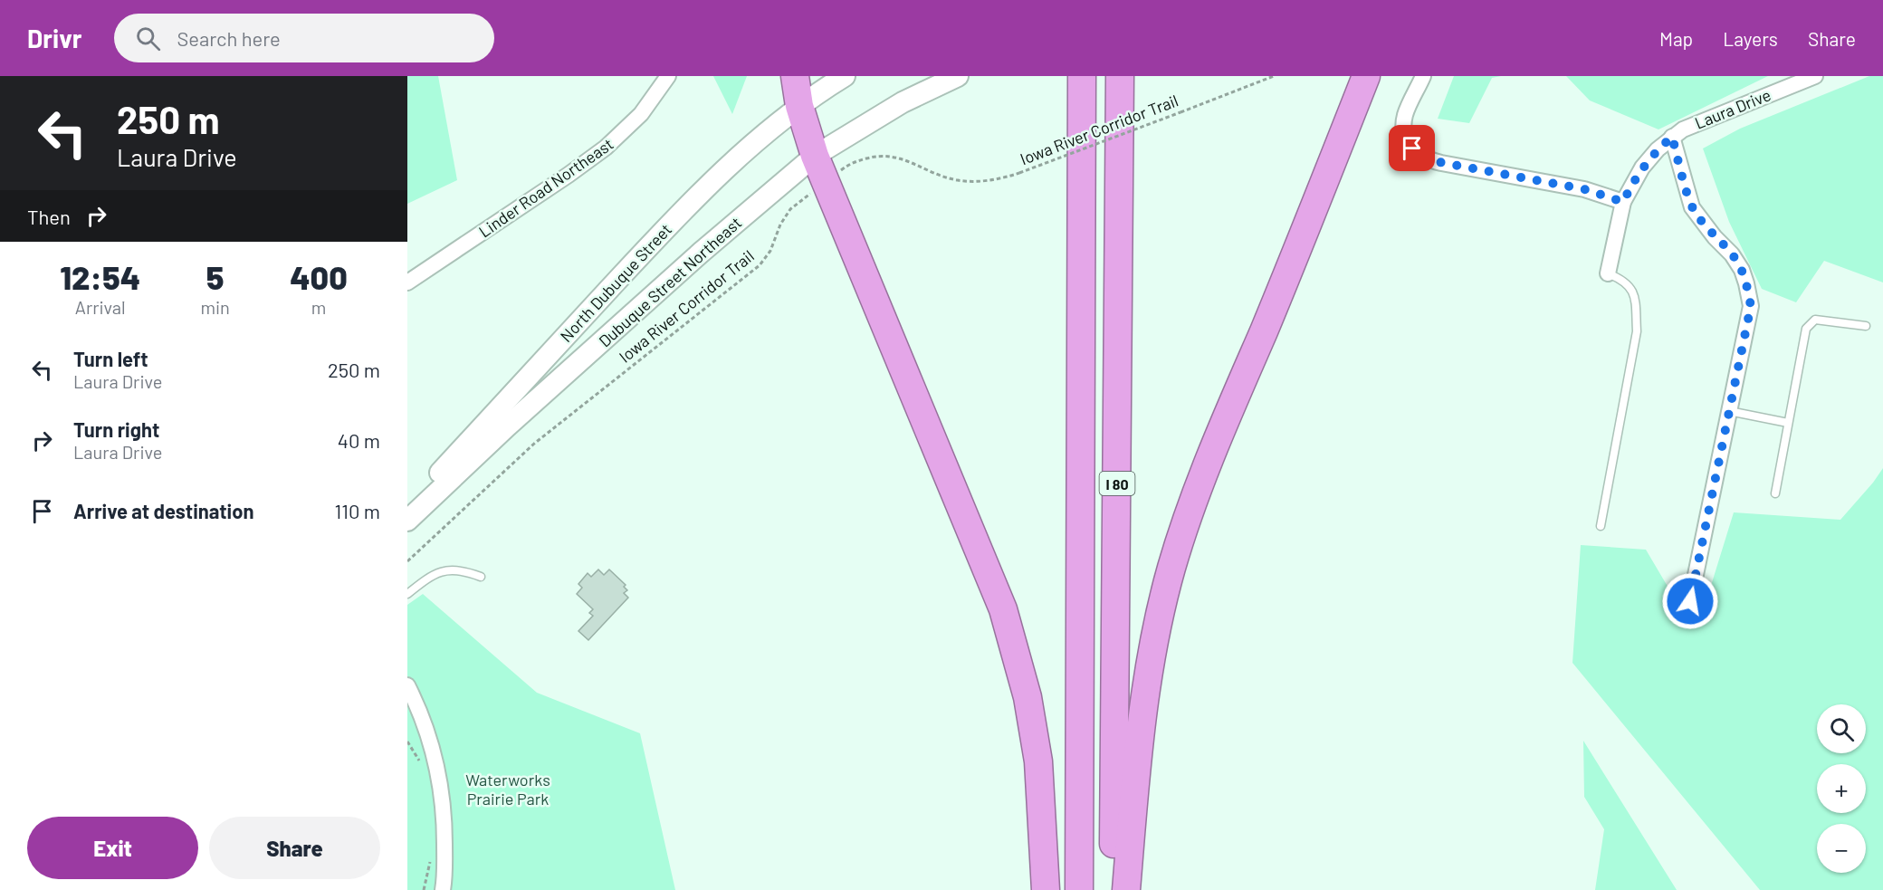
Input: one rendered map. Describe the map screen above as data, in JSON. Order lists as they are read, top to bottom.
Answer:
{
  "streets": {
    "highway": ["I 80"],
    "main road": ["Dubuque Street Northeast", "North Dubuque Street"],
    "street": ["Laura Drive", "Linder Road Northeast"],
    "path": ["Iowa River Corridor Trail"]
  },
  "parks": ["Waterworks Prairie Park"],
  "page": {
    "header": "Drivr",
    "search": "Search here",
    "nav": ["Map", "Layers", "Share"],
    "turn": ["250 m", "Laura Drive"],
    "then": "Then",
    "eta": [
      "12:54",
      "Arrival",
      "5",
      "min",
      "400",
      "m"
    ],
    "list": [
      {
        "name": "Turn left",
        "note": "Laura Drive",
        "value": "250 m"
      },
      {
        "name": "Turn right",
        "note": "Laura Drive",
        "value": "40 m"
      },
      {
        "name": "Arrive at destination",
        "value": "110 m"
      }
    ],
    "map_buttons": ["+", "−"],
    "buttons": ["Exit", "Share"]
  }
}
